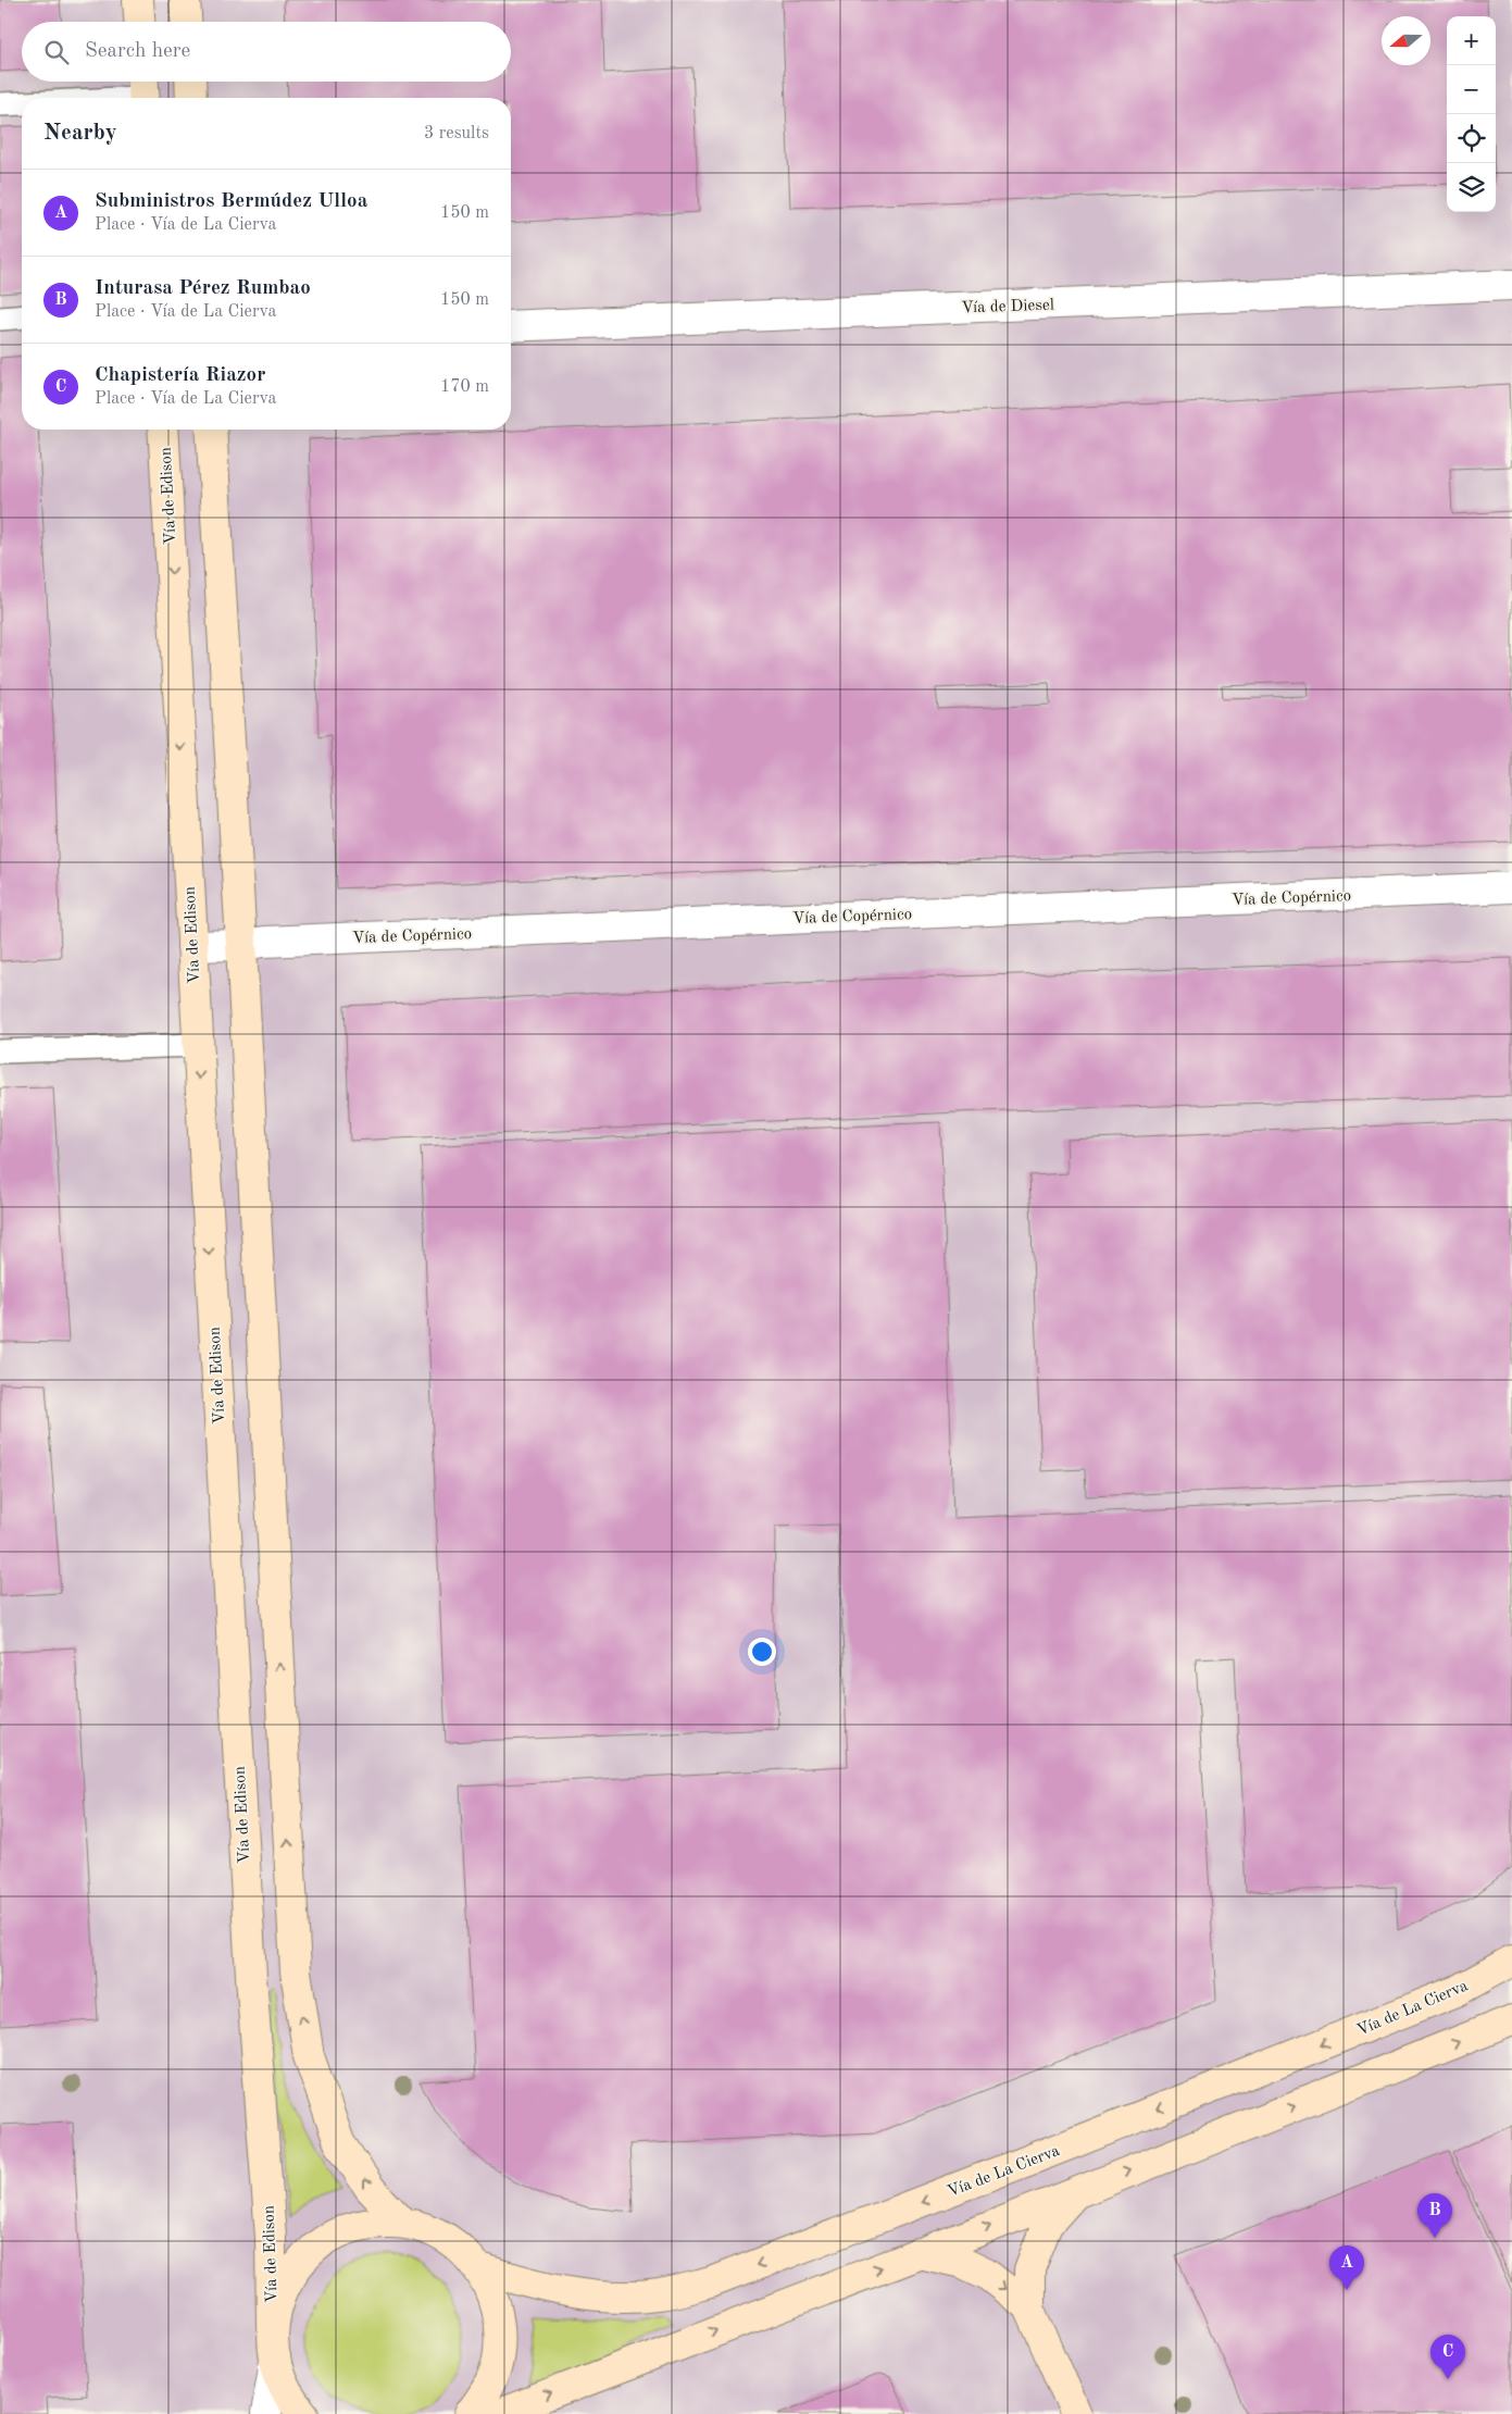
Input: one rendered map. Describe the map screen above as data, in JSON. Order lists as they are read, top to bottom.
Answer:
{
  "streets": {
    "main road": ["Vía de Edison", "Vía de La Cierva"],
    "street": ["Vía de Diesel", "Vía de Copérnico"]
  },
  "crossings": [
    ["Vía de Edison", "Vía de Copérnico"]
  ],
  "north": "left",
  "page": {
    "map_buttons": ["+", "−"],
    "search": "Search here",
    "heading": ["Nearby", "3 results"],
    "list": [
      {
        "mark": "A",
        "name": "Subministros Bermúdez Ulloa",
        "note": "Place · Vía de La Cierva",
        "value": "150 m"
      },
      {
        "mark": "B",
        "name": "Inturasa Pérez Rumbao",
        "note": "Place · Vía de La Cierva",
        "value": "150 m"
      },
      {
        "mark": "C",
        "name": "Chapistería Riazor",
        "note": "Place · Vía de La Cierva",
        "value": "170 m"
      }
    ],
    "pins": ["B", "A", "C"]
  }
}
